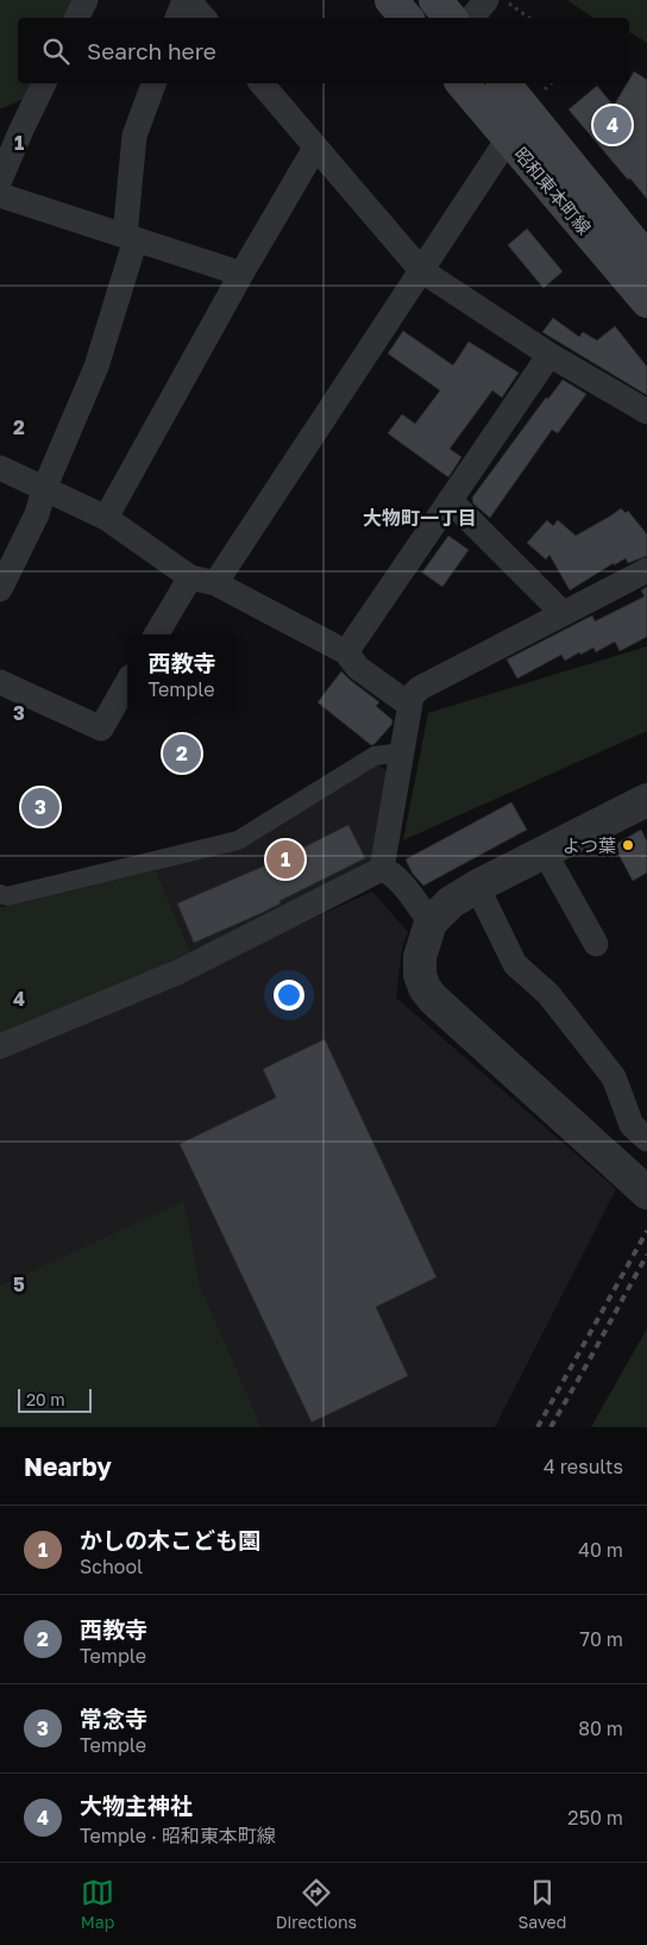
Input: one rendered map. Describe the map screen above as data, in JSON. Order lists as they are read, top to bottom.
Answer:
{
  "streets": {
    "main road": ["昭和東本町線"]
  },
  "districts": ["大物町一丁目"],
  "places": ["よつ葉"],
  "scale_bar": "20 m",
  "page": {
    "search": "Search here",
    "pins": [
      "4",
      "2",
      "3",
      "1"
    ],
    "popup": ["西教寺", "Temple"],
    "scale": "20 m",
    "heading": ["Nearby", "4 results"],
    "list": [
      {
        "mark": "1",
        "name": "かしの木こども園",
        "note": "School",
        "value": "40 m"
      },
      {
        "mark": "2",
        "name": "西教寺",
        "note": "Temple",
        "value": "70 m"
      },
      {
        "mark": "3",
        "name": "常念寺",
        "note": "Temple",
        "value": "80 m"
      },
      {
        "mark": "4",
        "name": "大物主神社",
        "note": "Temple · 昭和東本町線",
        "value": "250 m"
      }
    ],
    "nav": ["Map", "Directions", "Saved"]
  },
  "grid": {
    "rows": [
      "1",
      "2",
      "3",
      "4",
      "5"
    ]
  }
}
